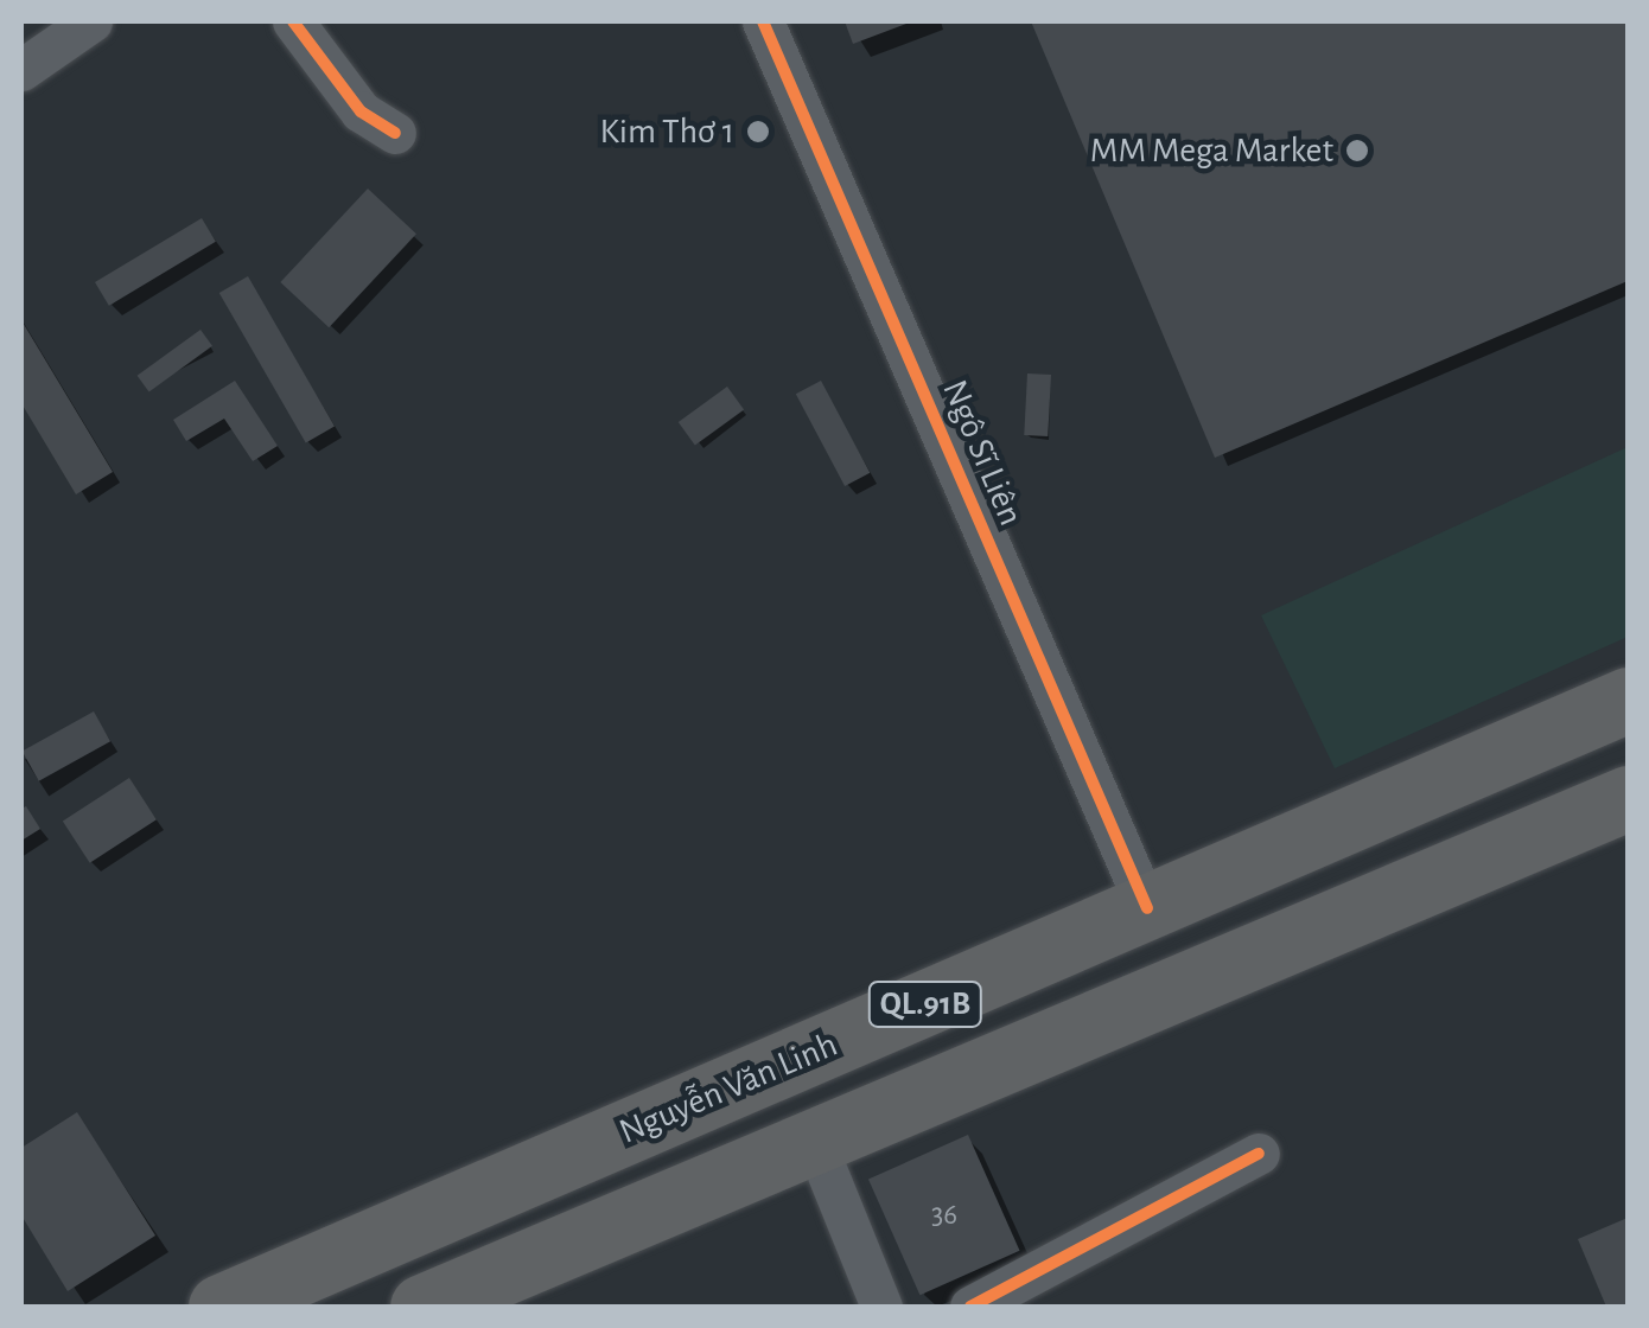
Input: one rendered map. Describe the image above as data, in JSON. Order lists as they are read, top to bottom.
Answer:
{
  "streets": {
    "highway": ["QL.91B", "Nguyễn Văn Linh"],
    "street": ["Ngô Sĩ Liên"]
  },
  "crossings": [
    ["Ngô Sĩ Liên", "Nguyễn Văn Linh"]
  ],
  "places": ["Kim Thơ 1", "MM Mega Market"],
  "house_numbers": ["36"]
}
